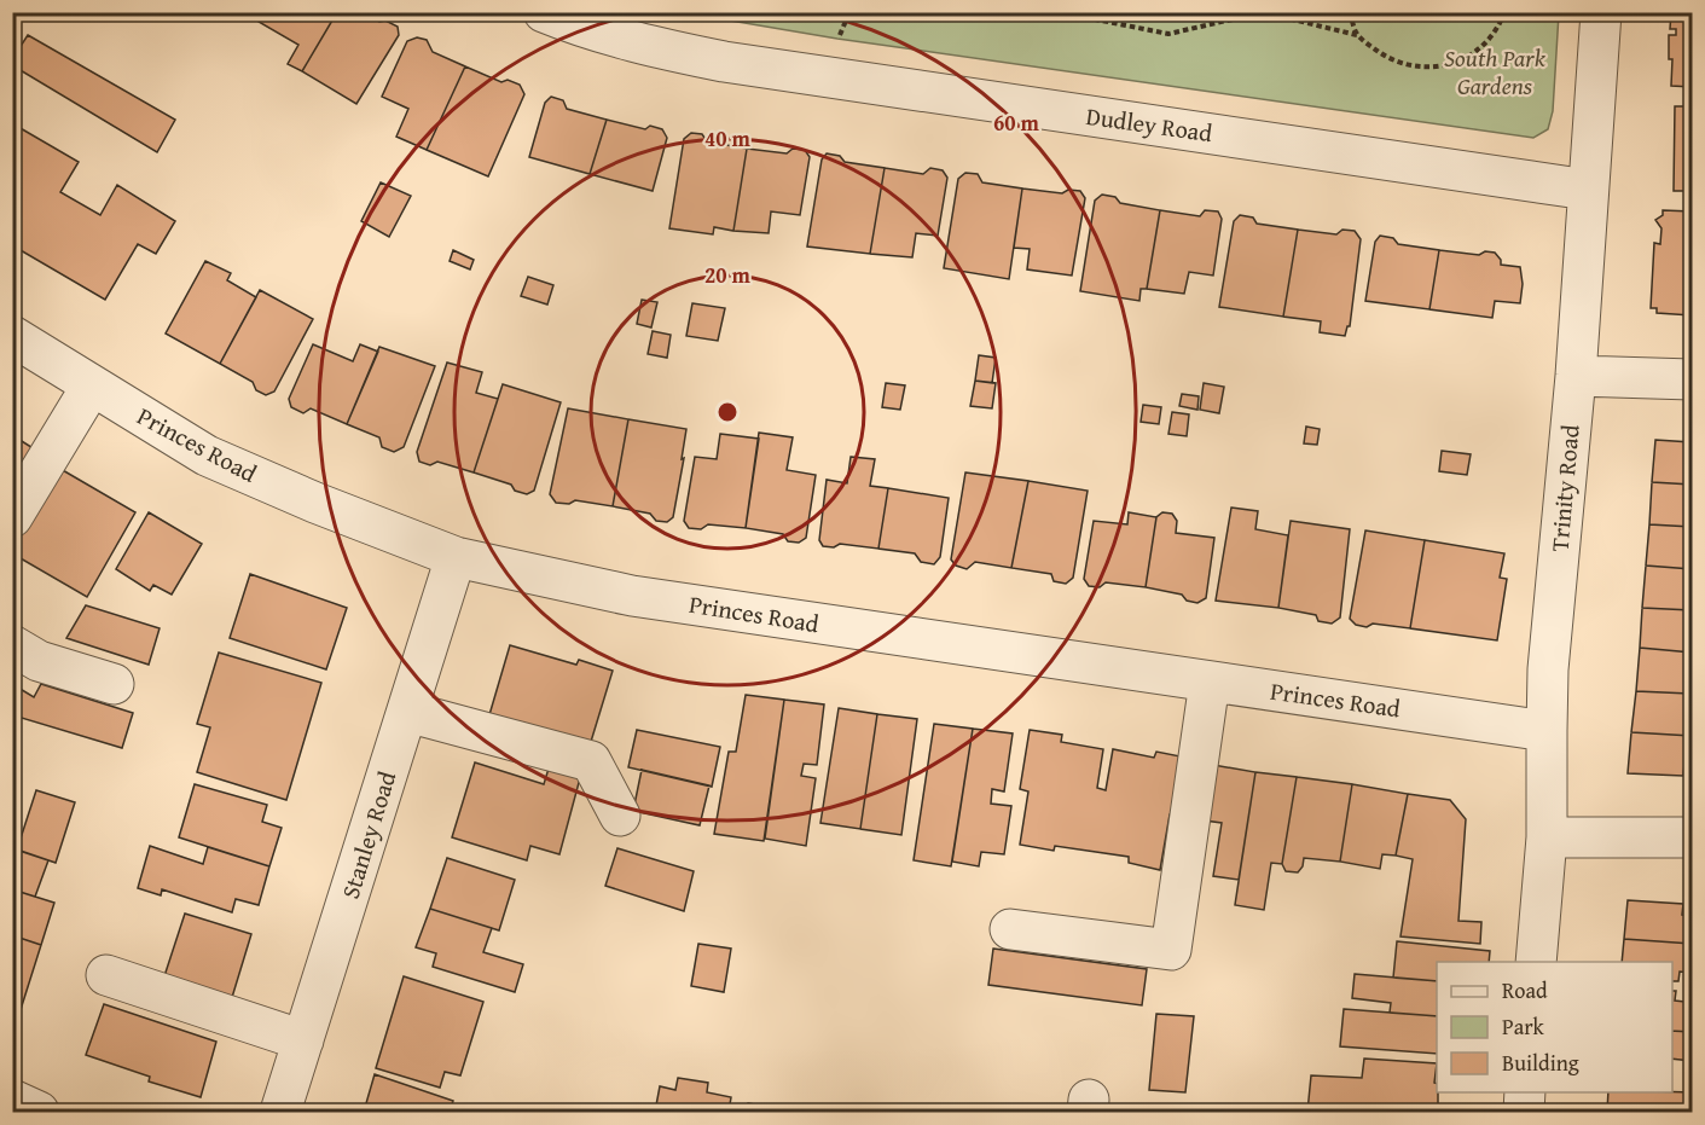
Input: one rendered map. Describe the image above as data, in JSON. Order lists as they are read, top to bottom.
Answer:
{
  "streets": {
    "street": [
      "Dudley Road",
      "Princes Road",
      "Trinity Road",
      "Stanley Road"
    ]
  },
  "crossings": [
    ["Dudley Road", "Trinity Road"],
    ["Princes Road", "Trinity Road"],
    ["Princes Road", "Stanley Road"]
  ],
  "parks": ["South Park Gardens"],
  "legend": ["Road", "Park", "Building"],
  "rings": ["60 m", "40 m", "20 m"]
}
